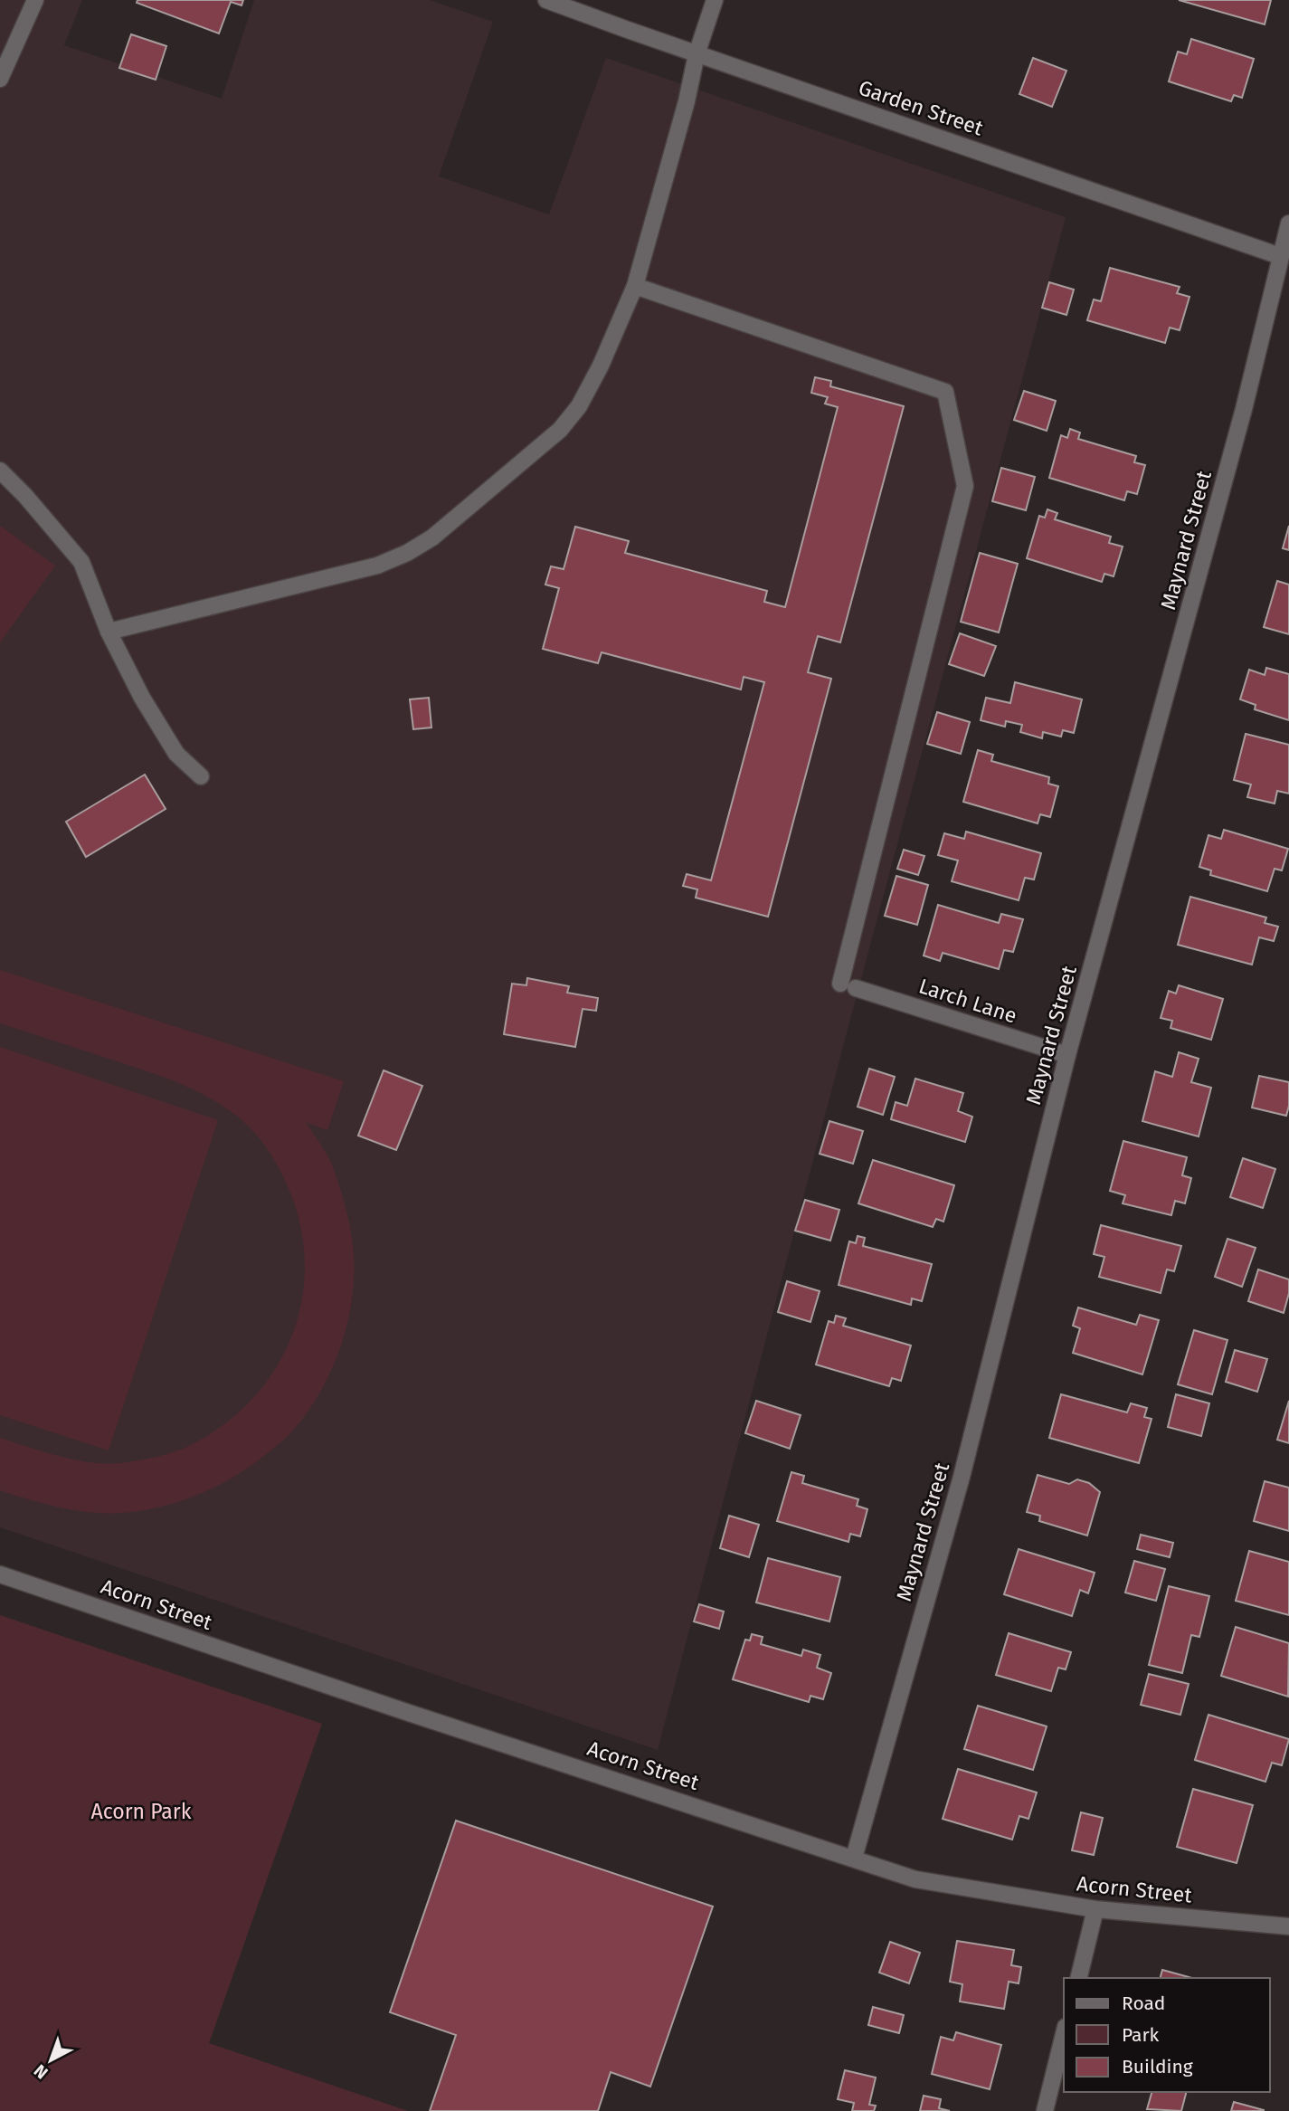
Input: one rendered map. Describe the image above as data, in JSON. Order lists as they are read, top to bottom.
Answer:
{
  "streets": {
    "street": [
      "Garden Street",
      "Maynard Street",
      "Larch Lane",
      "Acorn Street"
    ]
  },
  "crossings": [
    ["Garden Street", "Maynard Street"],
    ["Maynard Street", "Larch Lane"],
    ["Maynard Street", "Acorn Street"]
  ],
  "parks": ["Acorn Park"],
  "legend": ["Road", "Park", "Building"],
  "north": "bottom left"
}
